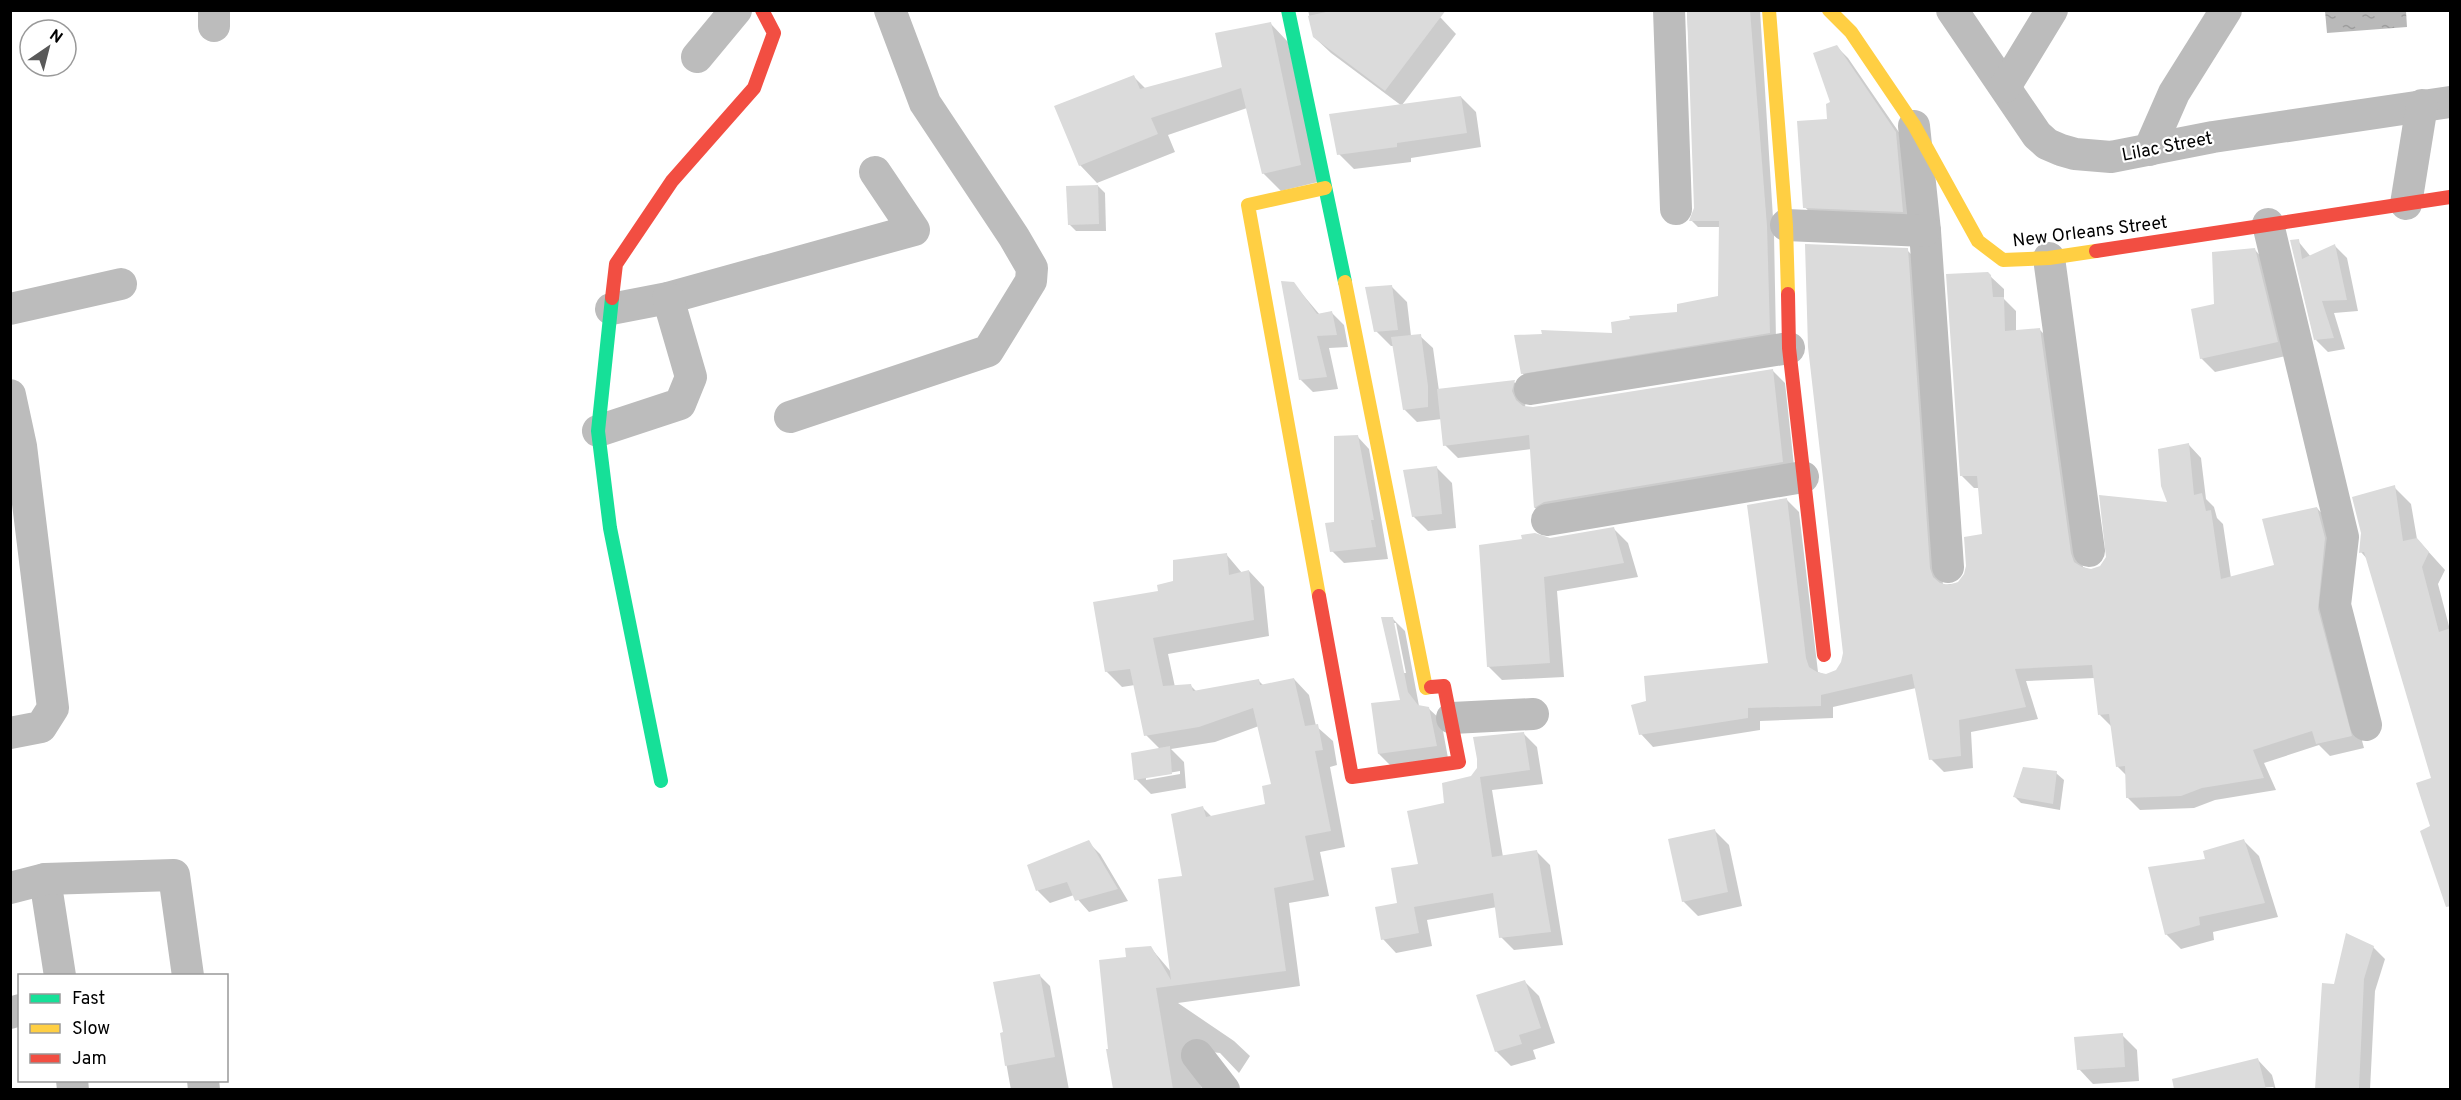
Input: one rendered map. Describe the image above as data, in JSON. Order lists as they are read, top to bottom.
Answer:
{
  "streets": {
    "street": ["Lilac Street", "New Orleans Street"]
  },
  "legend": ["Fast", "Slow", "Jam"],
  "north": "top right"
}
